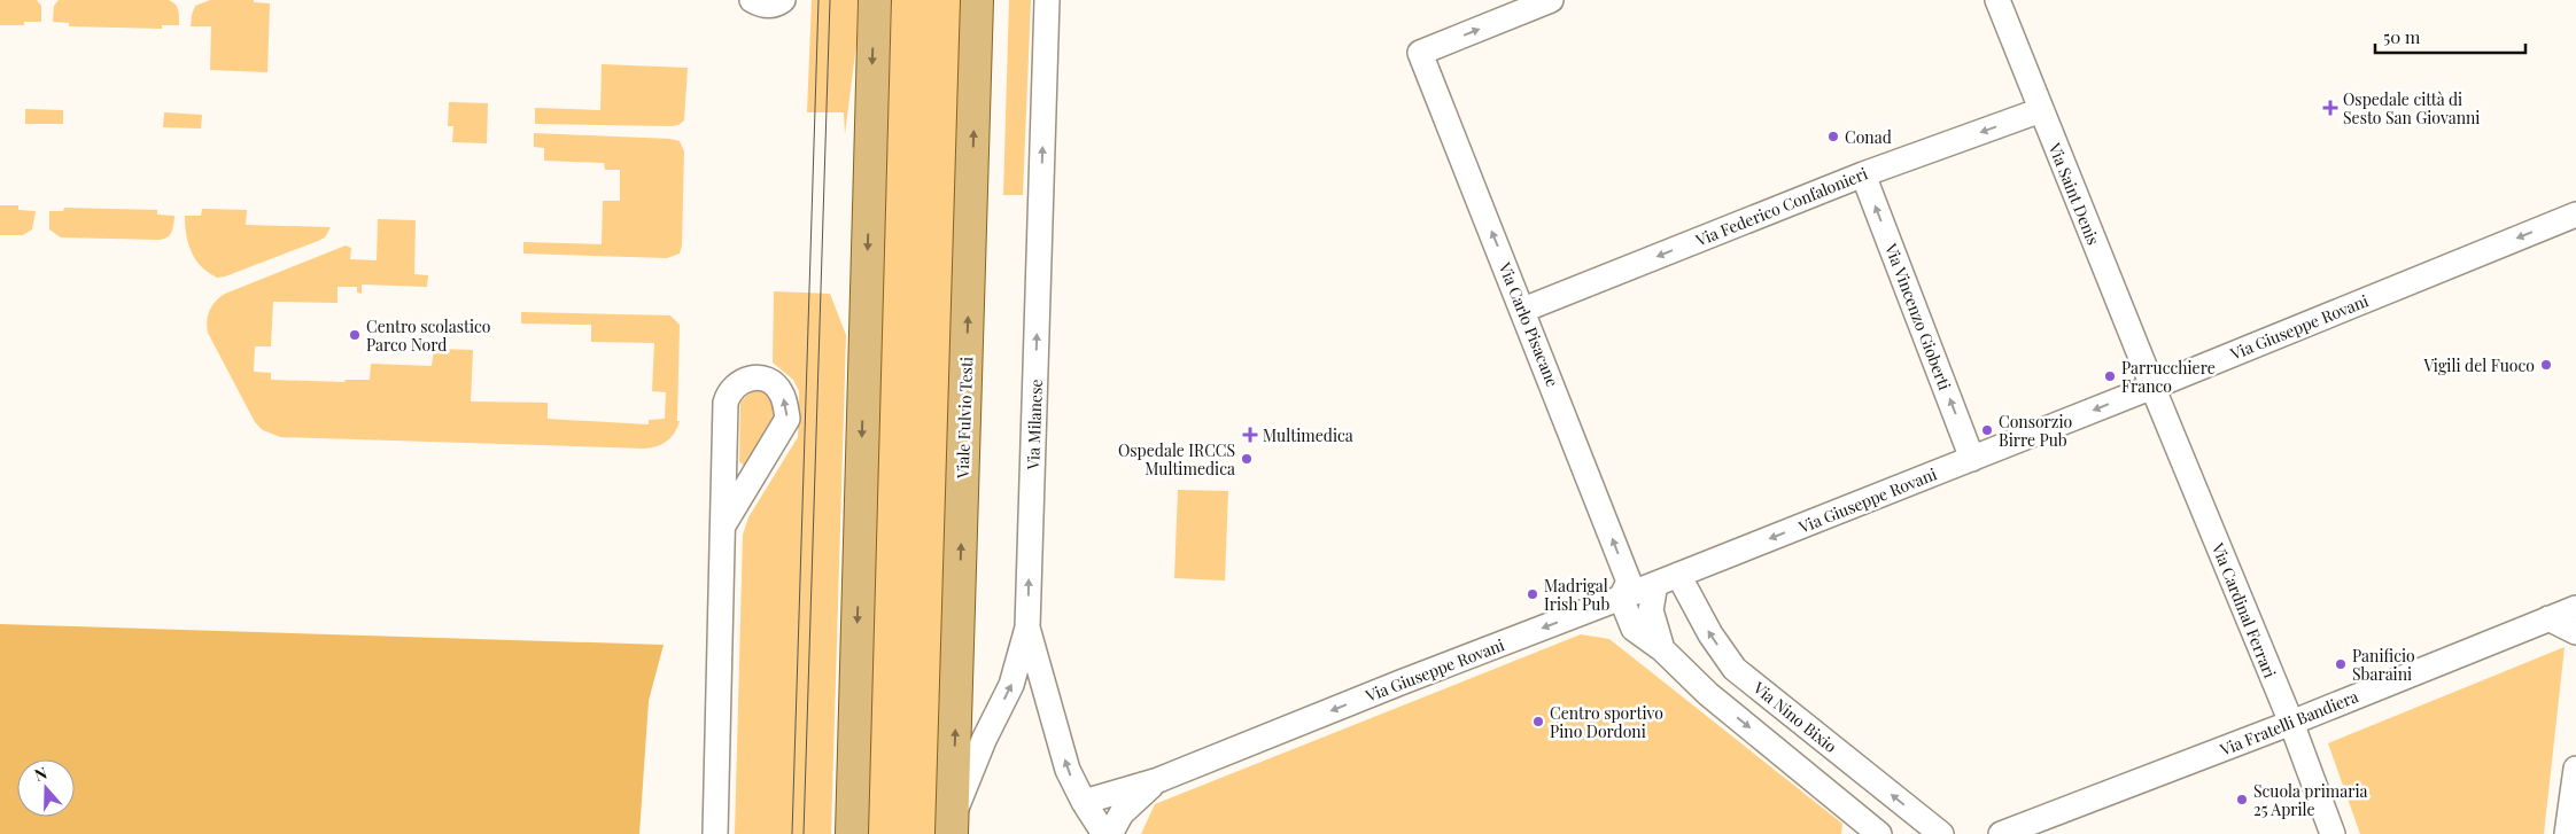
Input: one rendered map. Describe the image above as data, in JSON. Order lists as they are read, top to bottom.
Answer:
{
  "streets": {
    "main road": ["Viale Fulvio Testi"],
    "street": [
      "Via Saint Denis",
      "Via Federico Confalonieri",
      "Via Vincenzo Gioberti",
      "Via Carlo Pisacane",
      "Via Giuseppe Rovani",
      "Via Milanese",
      "Via Cardinal Ferrari",
      "Via Nino Bixio",
      "Via Fratelli Bandiera"
    ]
  },
  "crossings": [
    ["Via Saint Denis", "Via Federico Confalonieri"],
    ["Via Saint Denis", "Via Giuseppe Rovani"],
    ["Via Saint Denis", "Via Cardinal Ferrari"],
    ["Via Federico Confalonieri", "Via Vincenzo Gioberti"],
    ["Via Federico Confalonieri", "Via Carlo Pisacane"],
    ["Via Vincenzo Gioberti", "Via Giuseppe Rovani"],
    ["Via Carlo Pisacane", "Via Giuseppe Rovani"],
    ["Via Giuseppe Rovani", "Via Milanese"],
    ["Via Giuseppe Rovani", "Via Cardinal Ferrari"],
    ["Via Giuseppe Rovani", "Via Nino Bixio"],
    ["Via Cardinal Ferrari", "Via Fratelli Bandiera"]
  ],
  "one_way": [
    "Via Federico Confalonieri",
    "Via Vincenzo Gioberti",
    "Via Carlo Pisacane",
    "Via Giuseppe Rovani",
    "Via Milanese"
  ],
  "places": {
    "health": ["Ospedale città di Sesto San Giovanni", "Multimedica"],
    "other": [
      "Conad",
      "Centro scolastico Parco Nord",
      "Vigili del Fuoco",
      "Parrucchiere Franco",
      "Consorzio Birre Pub",
      "Ospedale IRCCS Multimedica",
      "Madrigal Irish Pub",
      "Panificio Sbaraini",
      "Centro sportivo Pino Dordoni",
      "Scuola primaria 25 Aprile"
    ]
  },
  "scale_bar": "50 m",
  "north": "top"
}
